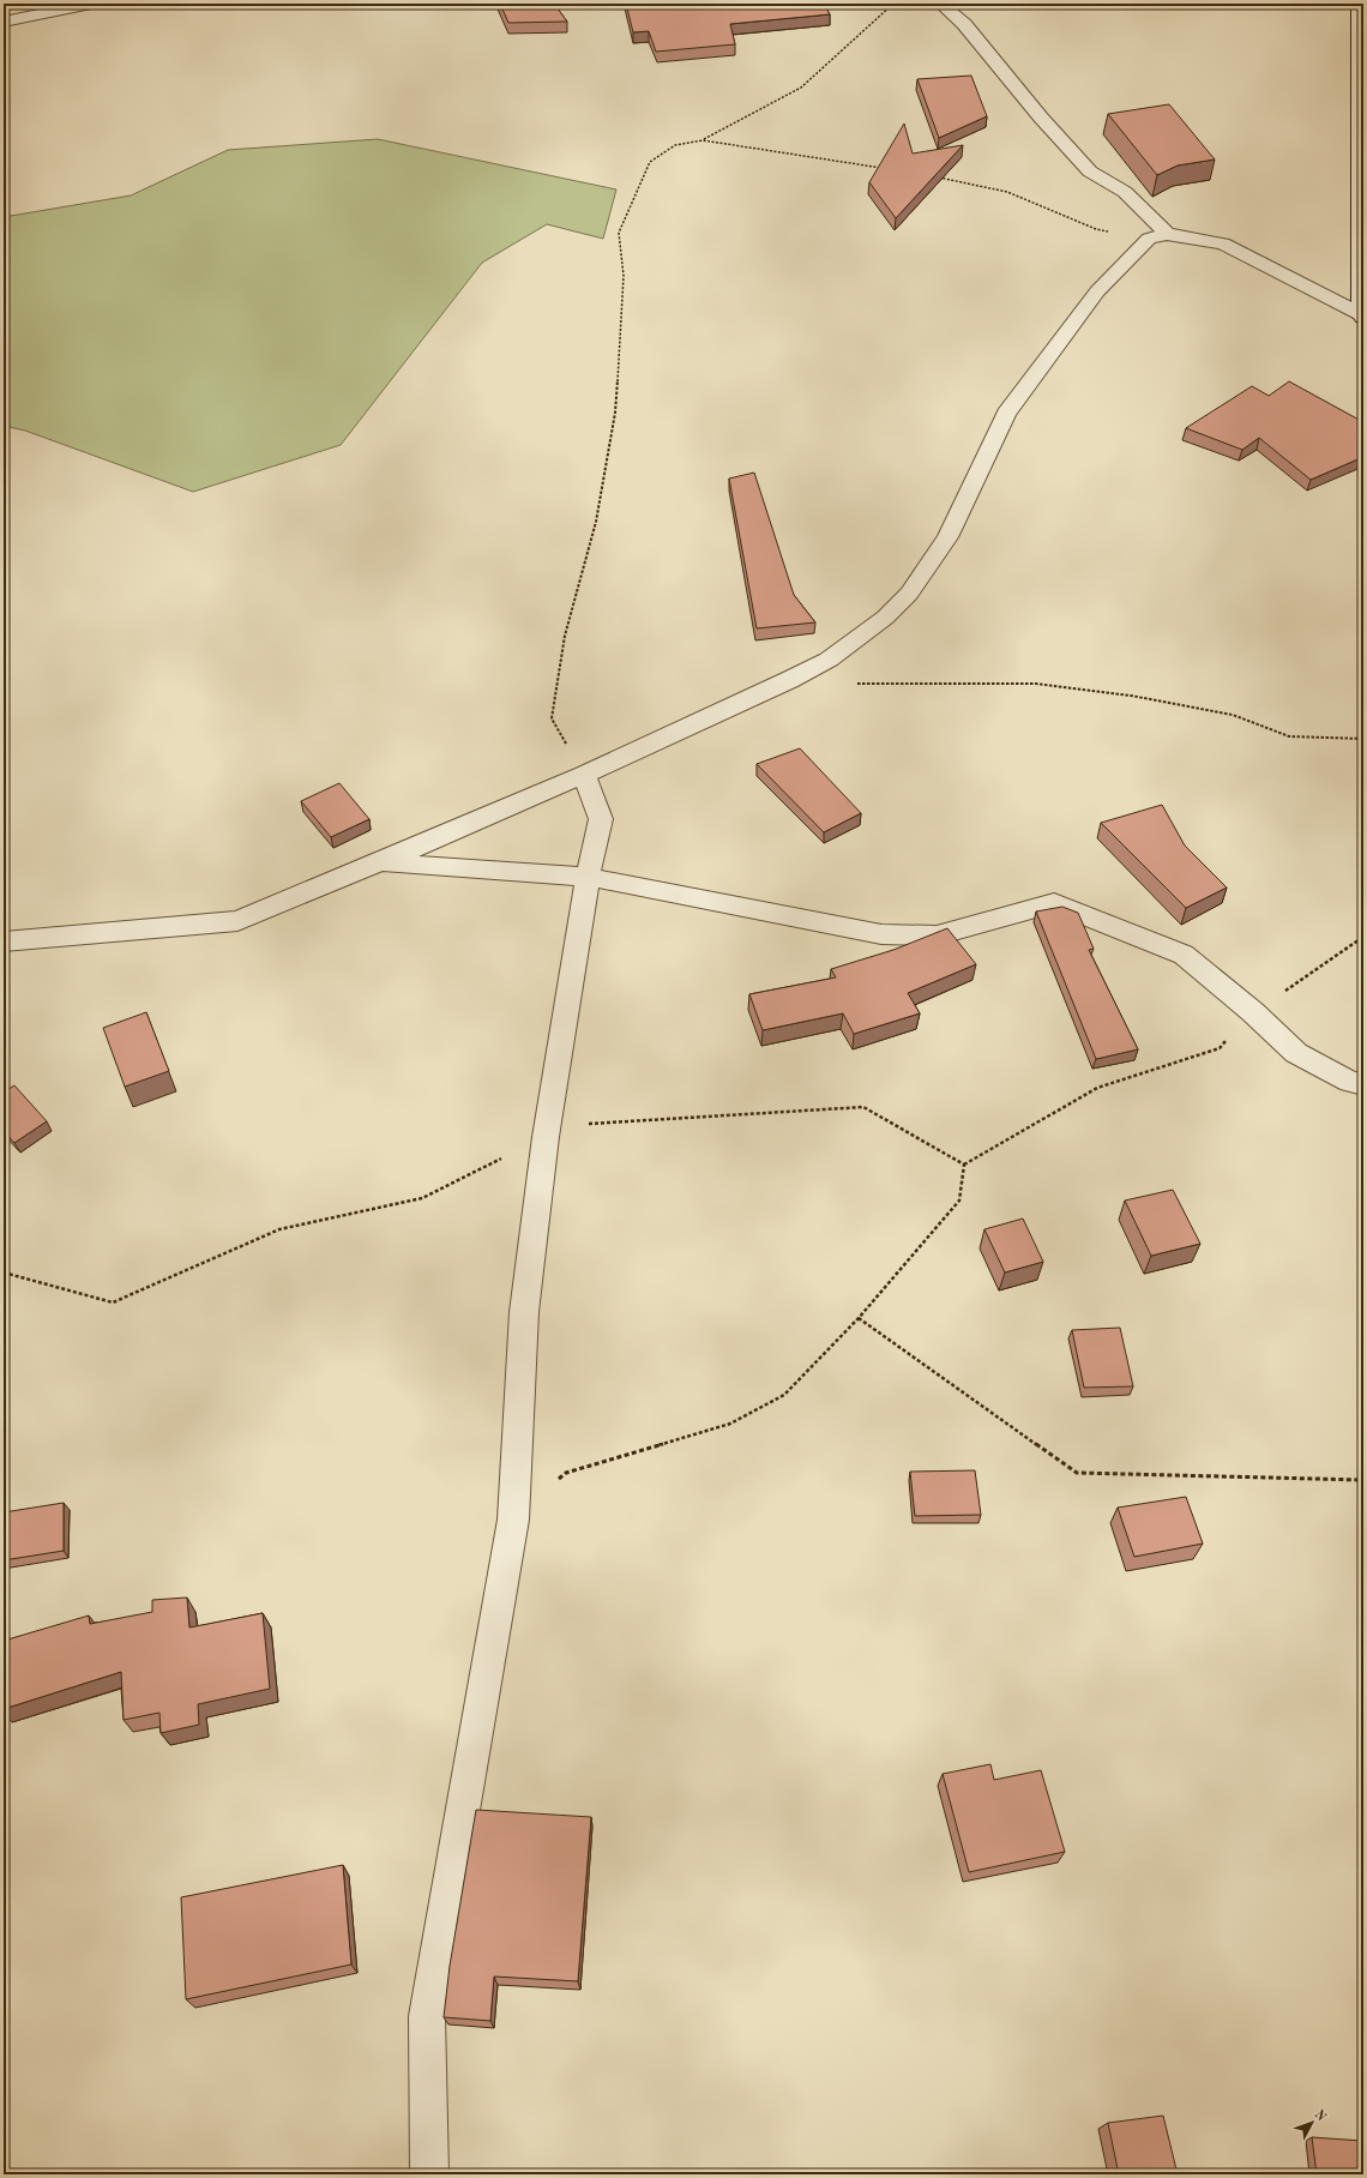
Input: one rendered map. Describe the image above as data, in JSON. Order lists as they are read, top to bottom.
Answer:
{
  "north": "top right"
}
